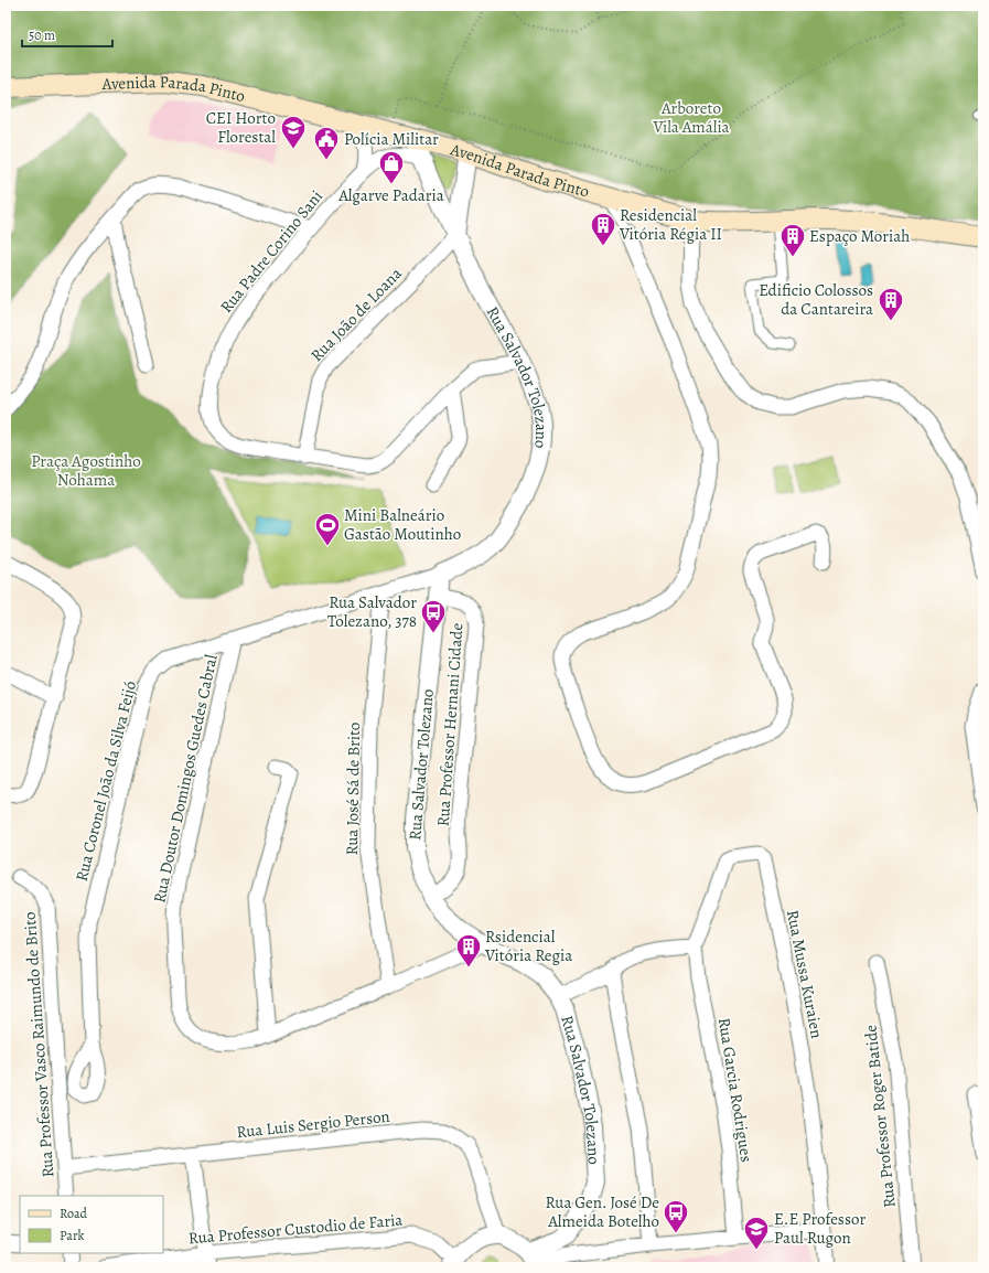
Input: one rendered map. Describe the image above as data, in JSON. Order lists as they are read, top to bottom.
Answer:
{
  "streets": {
    "main road": ["Avenida Parada Pinto"],
    "street": [
      "Rua Padre Corino Sani",
      "Rua João de Loana",
      "Rua Salvador Tolezano",
      "Rua Professor Hernani Cidade",
      "Rua Doutor Domingos Guedes Cabral",
      "Rua Coronel João da Silva Feijó",
      "Rua José Sá de Brito",
      "Rua Mussa Kuraien",
      "Rua Professor Vasco Raimundo de Brito",
      "Rua Garcia Rodrigues",
      "Rua Professor Roger Batide",
      "Rua Luis Sergio Person",
      "Rua Professor Custodio de Faria"
    ]
  },
  "crossings": [
    ["Avenida Parada Pinto", "Rua Salvador Tolezano"],
    ["Rua Padre Corino Sani", "Rua João de Loana"],
    ["Rua Padre Corino Sani", "Rua Salvador Tolezano"],
    ["Rua João de Loana", "Rua Salvador Tolezano"],
    ["Rua Salvador Tolezano", "Rua Professor Hernani Cidade"],
    ["Rua Salvador Tolezano", "Rua Doutor Domingos Guedes Cabral"],
    ["Rua Salvador Tolezano", "Rua Coronel João da Silva Feijó"],
    ["Rua Doutor Domingos Guedes Cabral", "Rua Coronel João da Silva Feijó"],
    ["Rua Doutor Domingos Guedes Cabral", "Rua José Sá de Brito"],
    ["Rua Coronel João da Silva Feijó", "Rua José Sá de Brito"],
    ["Rua Mussa Kuraien", "Rua Garcia Rodrigues"],
    ["Rua Professor Vasco Raimundo de Brito", "Rua Luis Sergio Person"]
  ],
  "parks": ["Arboreto Vila Amália", "Praça Agostinho Nohama"],
  "places": {
    "school or university": ["CEI Horto Florestal", "E.E Professor Paul Rugon"],
    "public building": ["Polícia Militar"],
    "shop": ["Algarve Padaria"],
    "building": [
      "Residencial Vitória Régia II",
      "Espaço Moriah",
      "Edificio Colossos da Cantareira",
      "Rsidencial Vitória Regia"
    ],
    "sports": ["Mini Balneário Gastão Moutinho"],
    "bus stop": ["Rua Salvador Tolezano, 378", "Rua Gen. José De Almeida Botelho"]
  },
  "legend": ["Road", "Park"],
  "scale_bar": "50 m"
}
